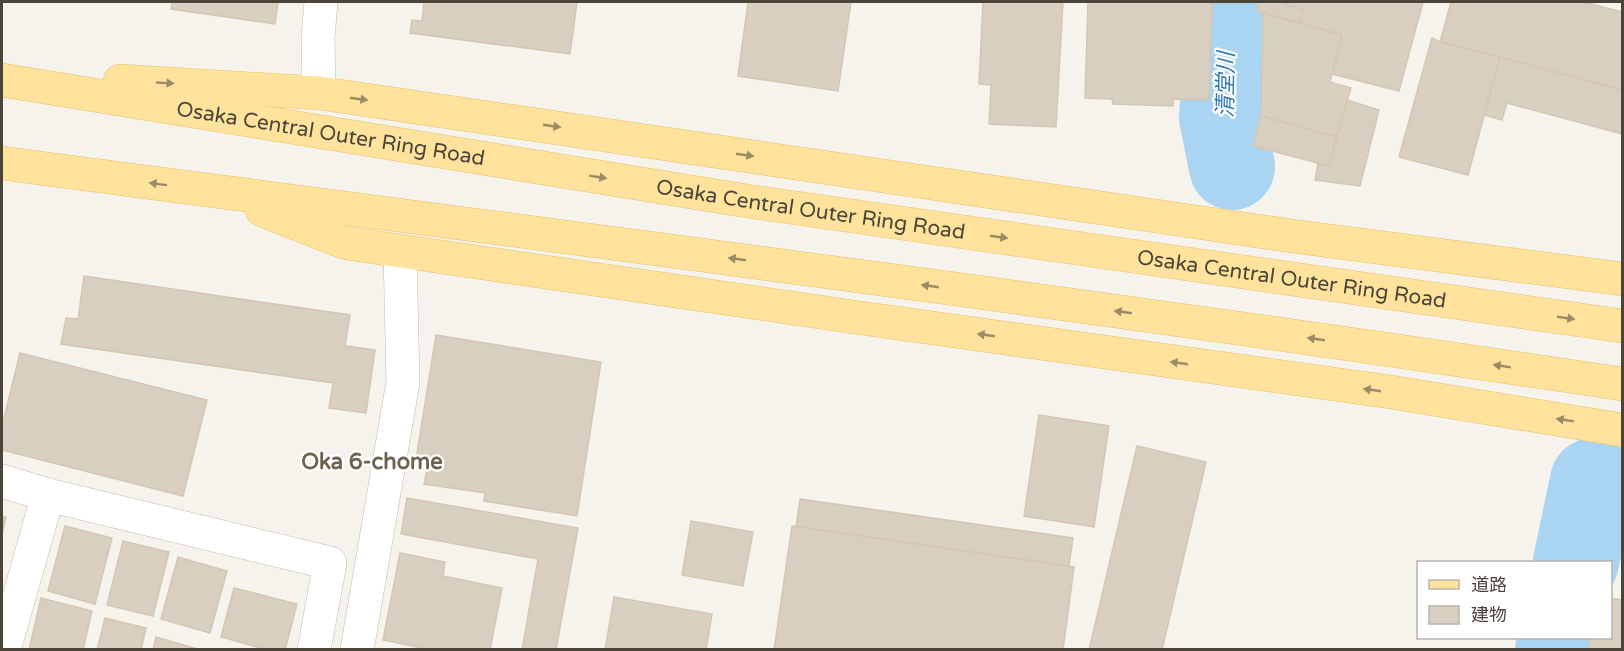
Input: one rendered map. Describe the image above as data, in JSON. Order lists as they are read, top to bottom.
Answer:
{
  "streets": {
    "main road": ["Osaka Central Outer Ring Road"]
  },
  "districts": ["Oka 6-chome"],
  "water": ["清堂川"],
  "legend": ["道路", "建物"]
}
